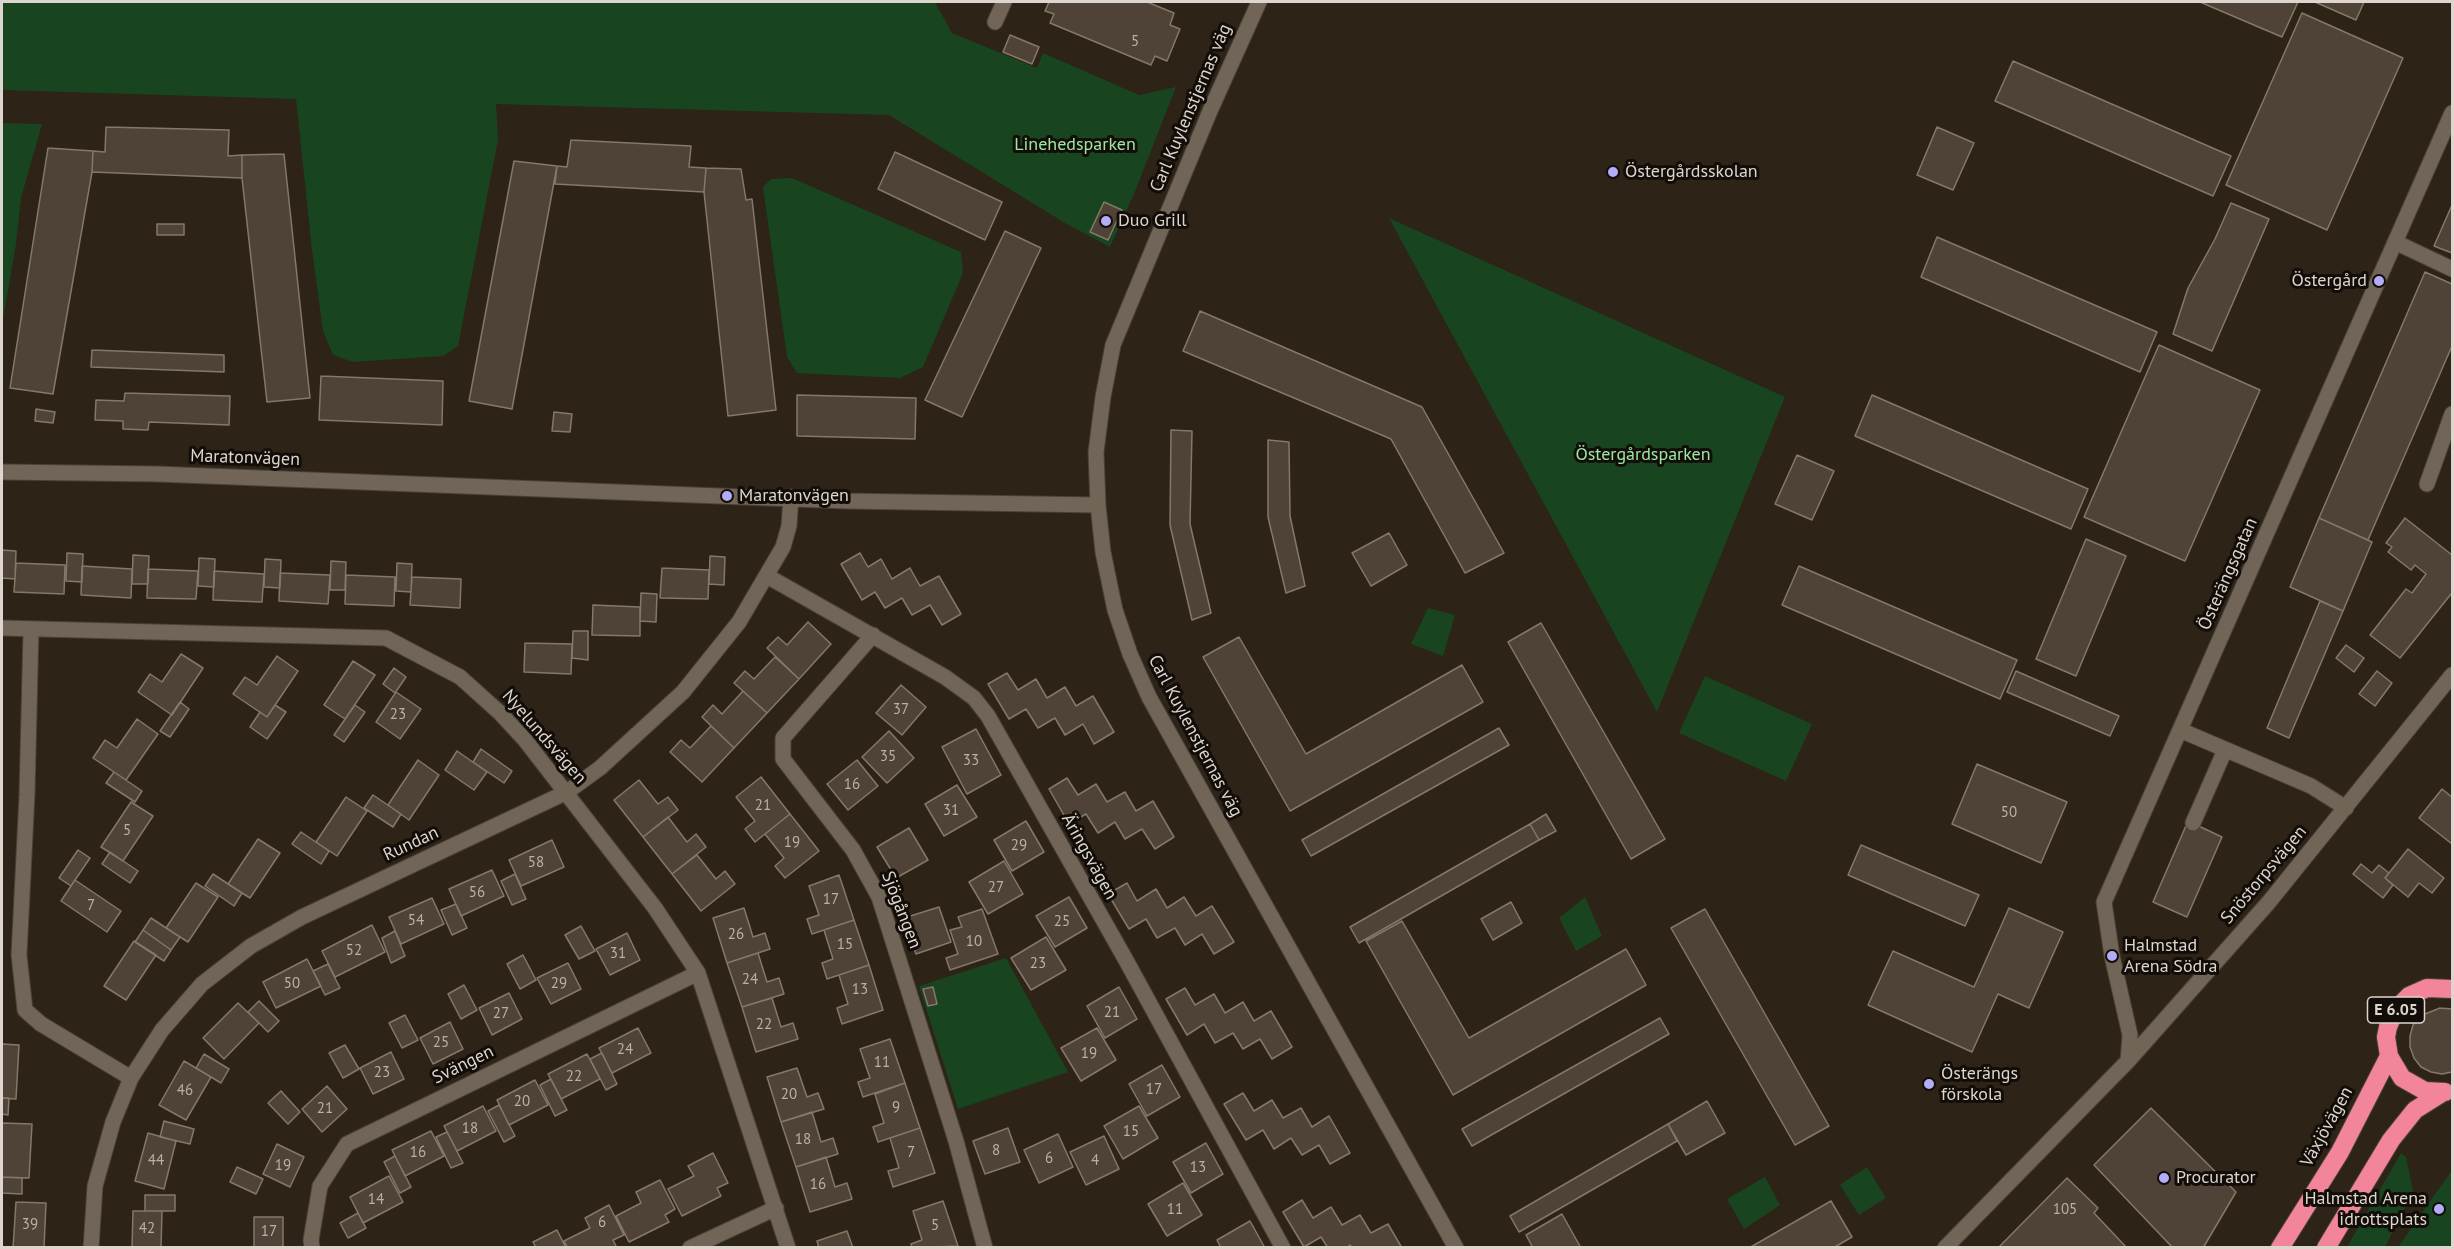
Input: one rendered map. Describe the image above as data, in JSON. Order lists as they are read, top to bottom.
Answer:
{
  "streets": {
    "highway": ["E 6.05", "Växjövägen"],
    "street": [
      "Carl Kuylenstjernas väg",
      "Maratonvägen",
      "Österängsgatan",
      "Nyelundsvägen",
      "Rundan",
      "Äringsvägen",
      "Snöstorpsvägen",
      "Sjögången",
      "Svängen"
    ]
  },
  "crossings": [
    ["Carl Kuylenstjernas väg", "Maratonvägen"],
    ["Maratonvägen", "Rundan"],
    ["Österängsgatan", "Snöstorpsvägen"],
    ["Nyelundsvägen", "Rundan"],
    ["Nyelundsvägen", "Svängen"],
    ["Rundan", "Äringsvägen"],
    ["Äringsvägen", "Sjögången"]
  ],
  "parks": ["Linehedsparken", "Östergårdsparken"],
  "places": [
    "Östergårdsskolan",
    "Duo Grill",
    "Östergård",
    "Maratonvägen",
    "Halmstad Arena Södra",
    "Österängs förskola",
    "Procurator",
    "Halmstad Arena idrottsplats"
  ],
  "house_numbers": [
    "5",
    "37",
    "23",
    "35",
    "33",
    "16",
    "21",
    "31",
    "50",
    "5",
    "19",
    "29",
    "58",
    "27",
    "56",
    "17",
    "7",
    "54",
    "25",
    "26",
    "10",
    "15",
    "52",
    "31",
    "23",
    "24",
    "50",
    "29",
    "13",
    "21",
    "27",
    "22",
    "25",
    "24",
    "19",
    "11",
    "23",
    "22",
    "17",
    "46",
    "20",
    "20",
    "9",
    "21",
    "18",
    "15",
    "18",
    "8",
    "16",
    "7",
    "6",
    "44",
    "4",
    "19",
    "13",
    "16",
    "14",
    "11",
    "105",
    "6",
    "39",
    "5",
    "42",
    "17"
  ]
}
